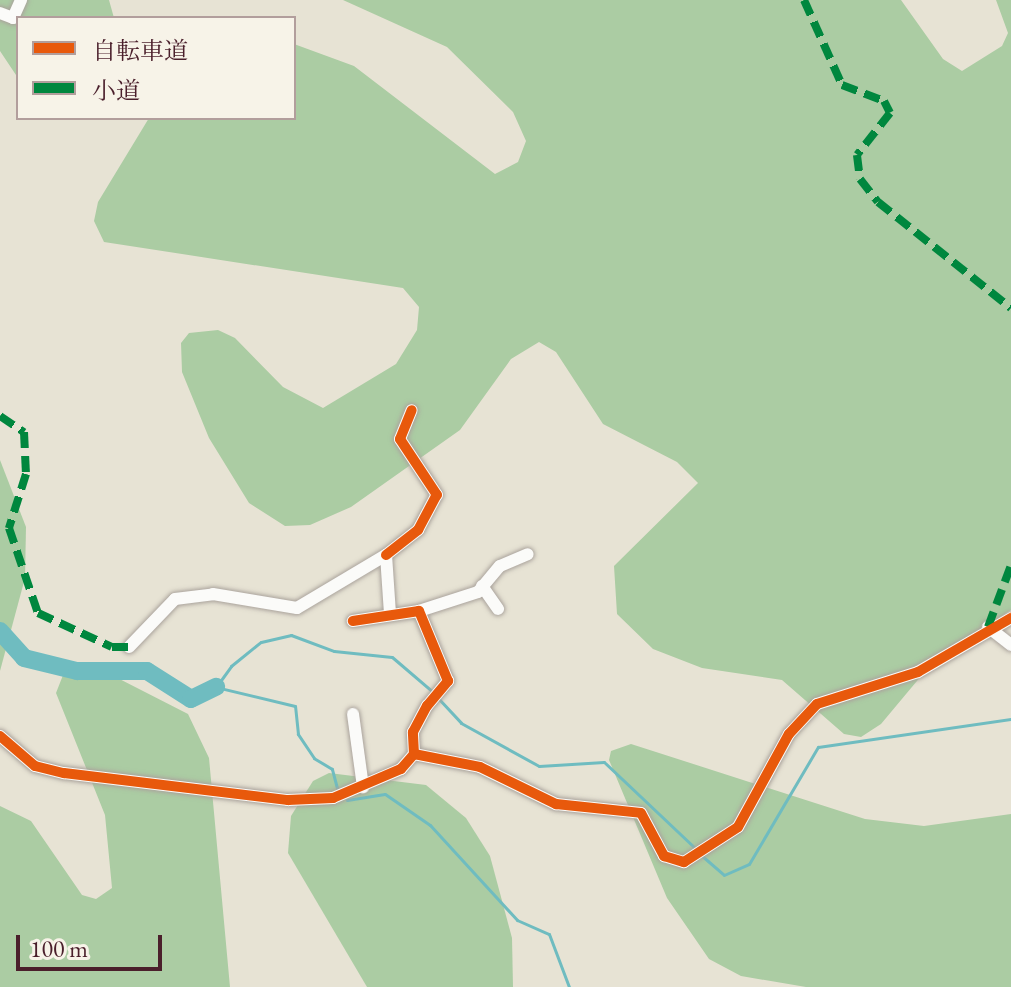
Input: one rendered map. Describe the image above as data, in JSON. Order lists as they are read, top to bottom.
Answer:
{
  "legend": ["自転車道", "小道"],
  "scale_bar": "100 m"
}
